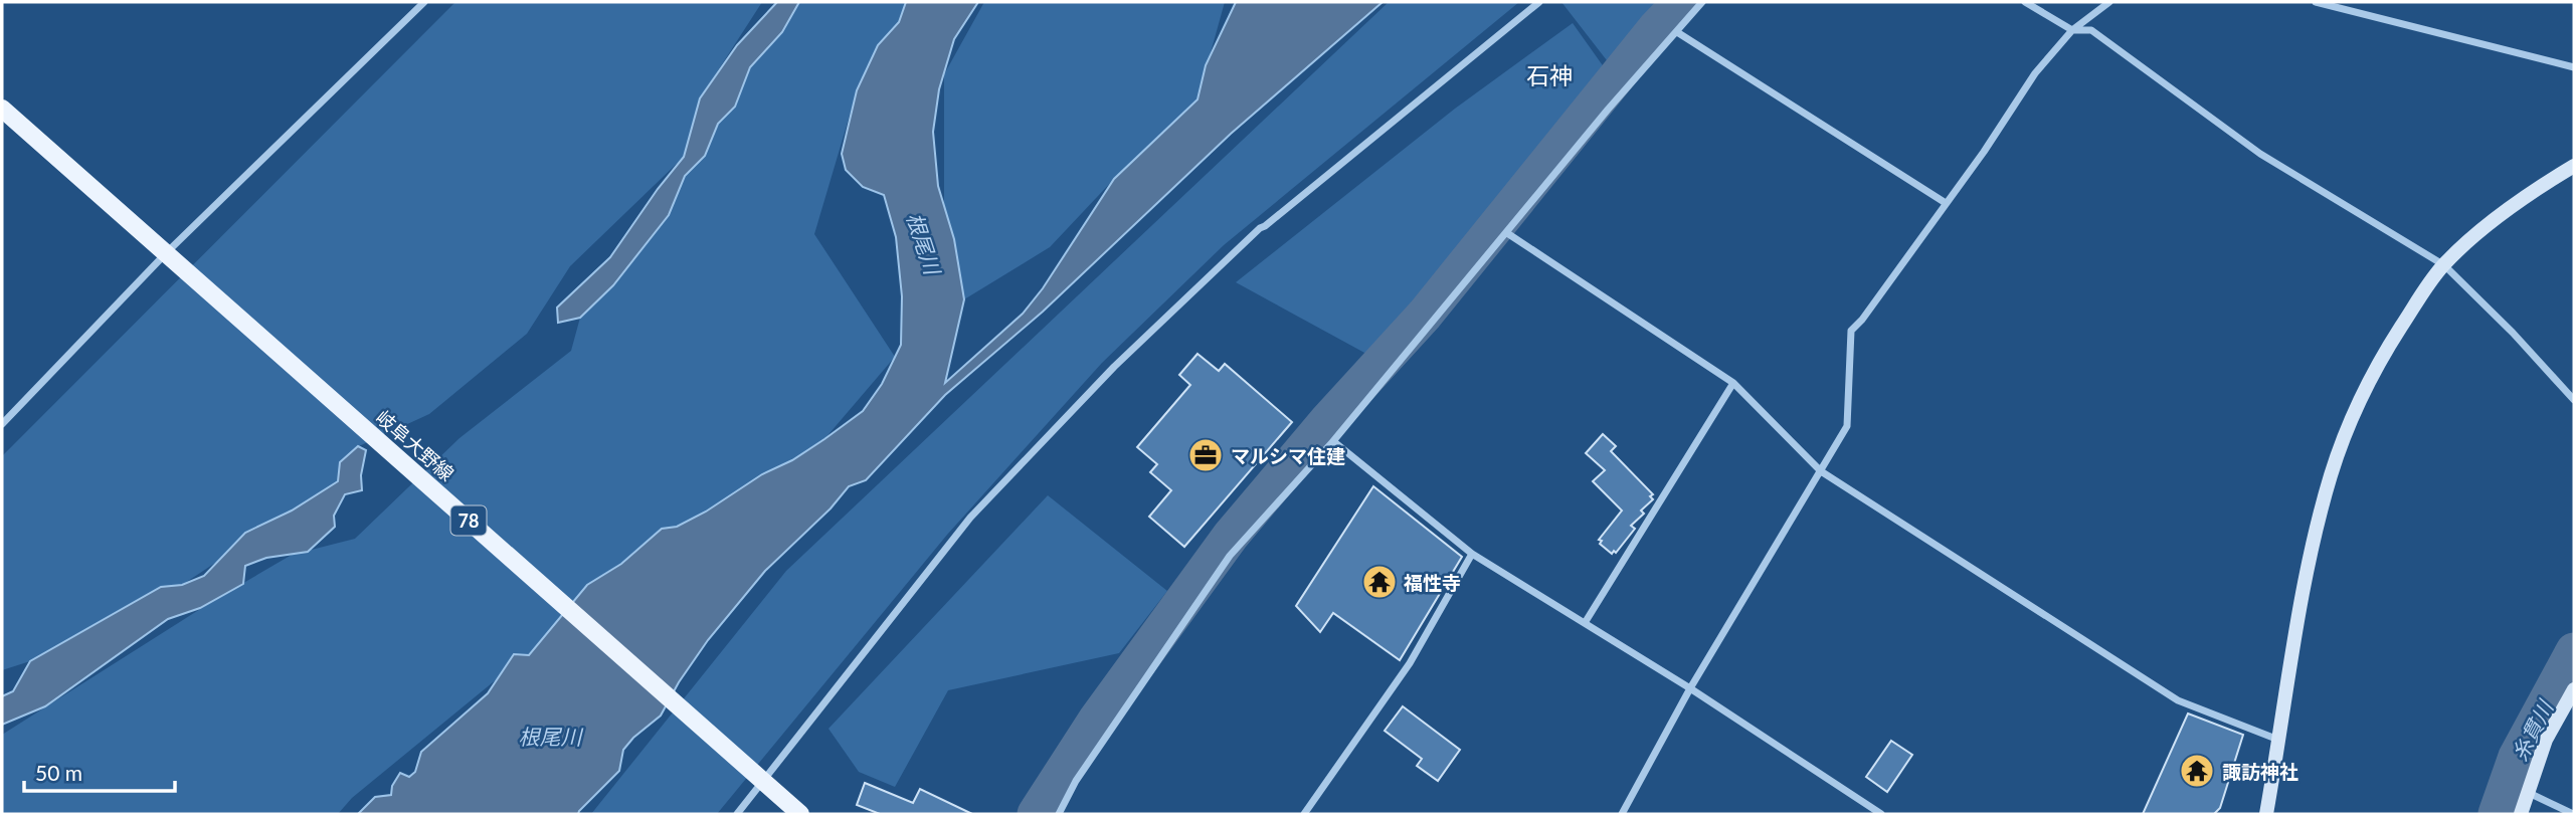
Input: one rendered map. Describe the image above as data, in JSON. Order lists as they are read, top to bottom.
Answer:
{
  "streets": {
    "main road": ["岐阜大野線", "78"]
  },
  "districts": ["石神"],
  "water": ["根尾川", "糸貫川"],
  "places": {
    "office": ["マルシマ住建"],
    "temple": ["福性寺", "諏訪神社"]
  },
  "scale_bar": "50 m"
}
